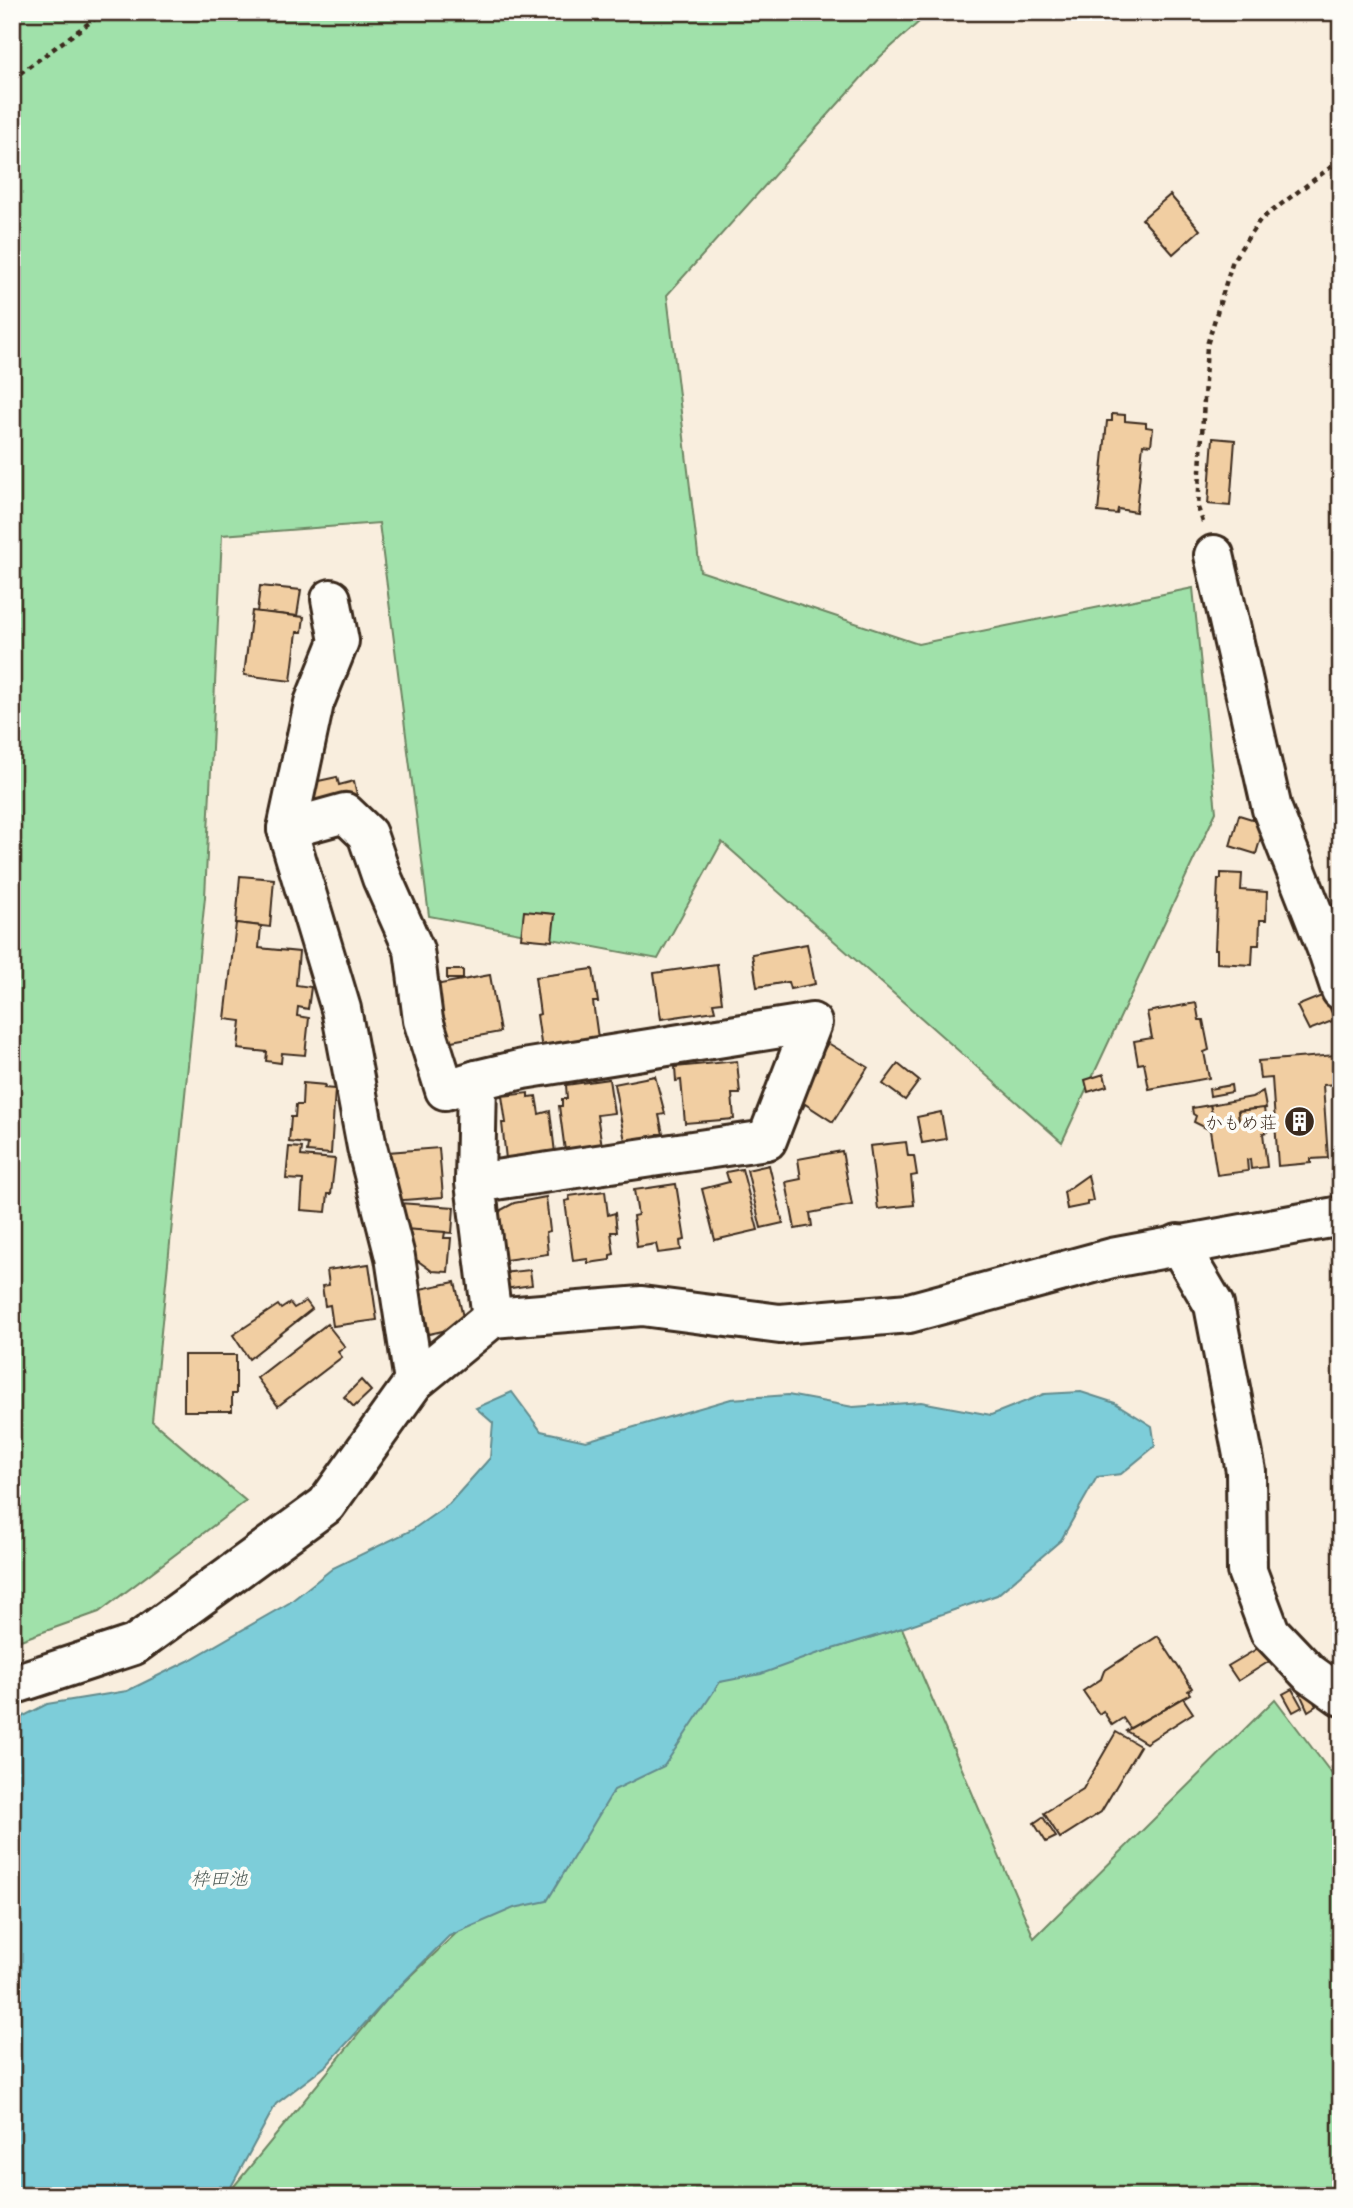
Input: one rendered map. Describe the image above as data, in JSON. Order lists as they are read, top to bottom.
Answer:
{
  "water": ["枠田池"],
  "places": {
    "building": ["かもめ荘"]
  }
}
